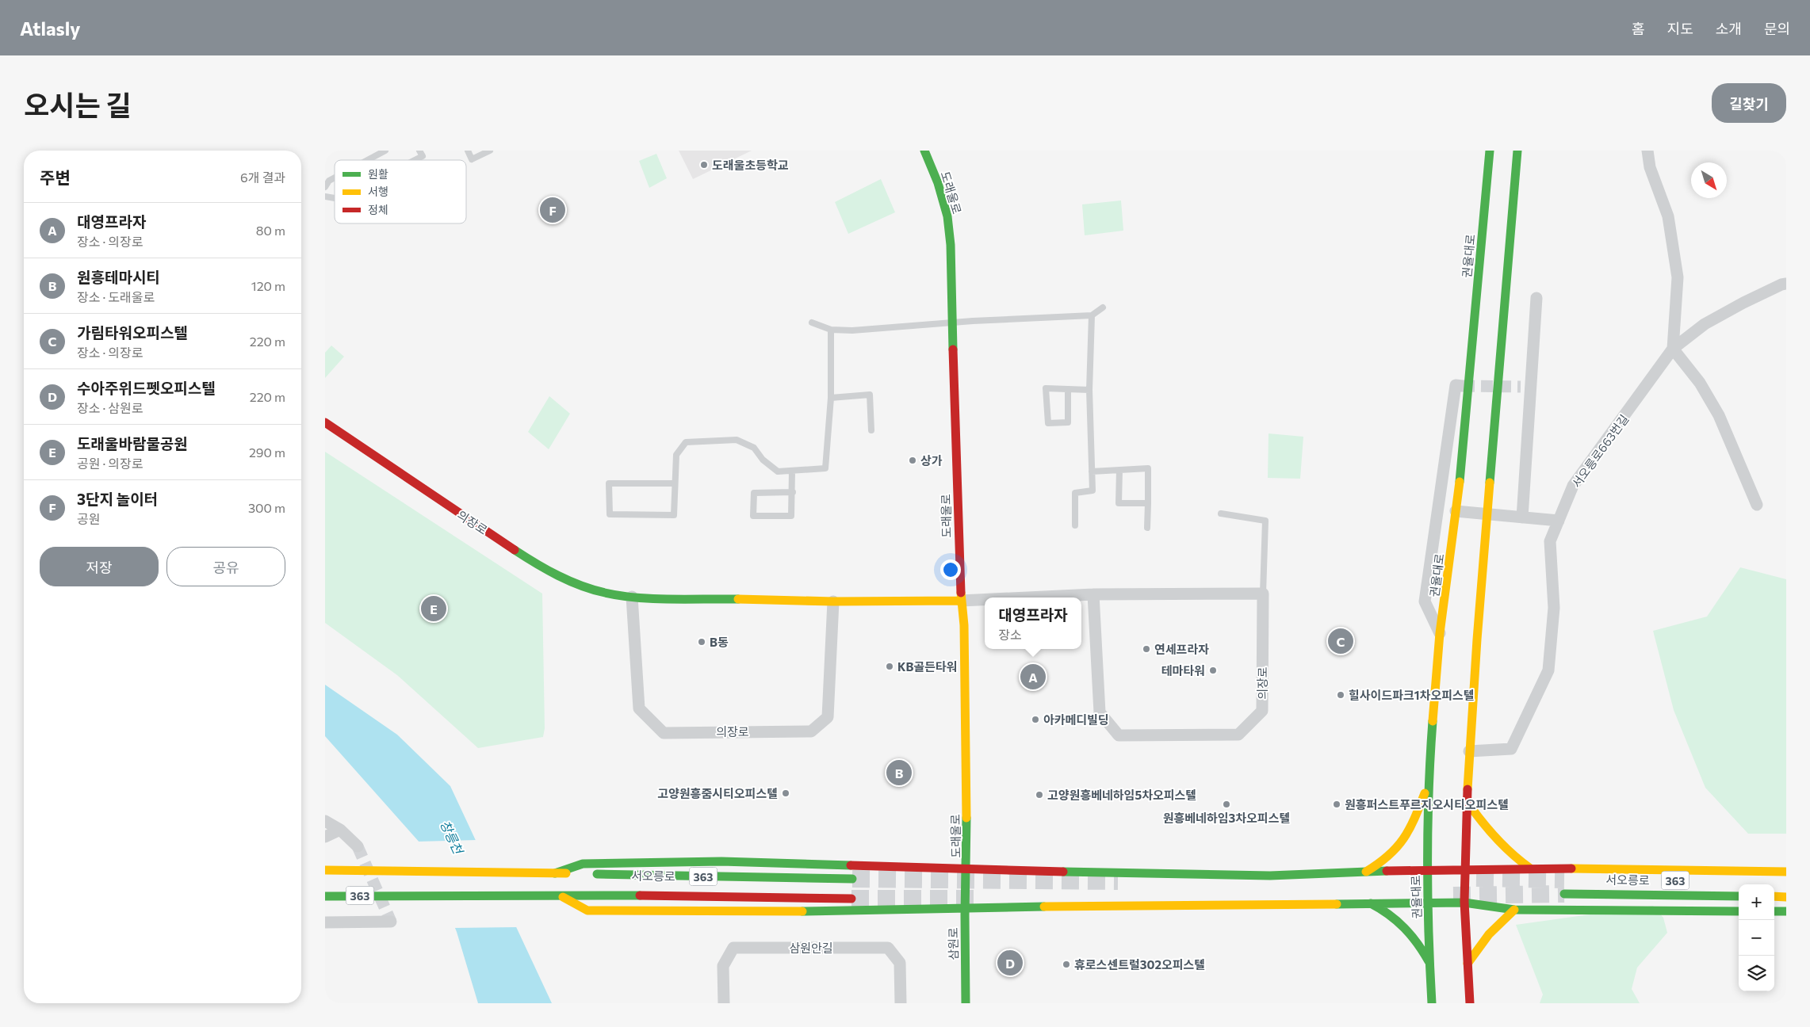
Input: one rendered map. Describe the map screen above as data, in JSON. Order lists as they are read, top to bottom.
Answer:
{
  "streets": {
    "main road": [
      "도래울로",
      "권율대로",
      "의장로",
      "서오릉로",
      "363",
      "삼원로"
    ],
    "street": ["서오릉로663번길", "삼원안길"]
  },
  "crossings": [
    ["도래울로", "의장로"],
    ["도래울로", "삼원로"],
    ["서오릉로", "363"]
  ],
  "water": ["창릉천"],
  "places": [
    "도래울초등학교",
    "상가",
    "B동",
    "연세프라자",
    "KB골든타워",
    "테마타워",
    "힐사이드파크1차오피스텔",
    "아카메디빌딩",
    "고양원흥줌시티오피스텔",
    "고양원흥베네하임5차오피스텔",
    "원흥베네하임3차오피스텔",
    "원흥퍼스트푸르지오시티오피스텔",
    "휴로스센트럴302오피스텔"
  ],
  "legend": ["원활", "서행", "정체"],
  "north": "bottom right",
  "page": {
    "header": "Atlasly",
    "nav": [
      "홈",
      "지도",
      "소개",
      "문의"
    ],
    "title": "오시는 길",
    "buttons": [
      "길찾기",
      ["저장", "공유"]
    ],
    "heading": ["주변", "6개 결과"],
    "pins": [
      "F",
      "E",
      "C",
      "A",
      "B",
      "D"
    ],
    "list": [
      {
        "mark": "A",
        "name": "대영프라자",
        "note": "장소 · 의장로",
        "value": "80 m"
      },
      {
        "mark": "B",
        "name": "원흥테마시티",
        "note": "장소 · 도래울로",
        "value": "120 m"
      },
      {
        "mark": "C",
        "name": "가림타워오피스텔",
        "note": "장소 · 의장로",
        "value": "220 m"
      },
      {
        "mark": "D",
        "name": "수아주위드펫오피스텔",
        "note": "장소 · 삼원로",
        "value": "220 m"
      },
      {
        "mark": "E",
        "name": "도래울바람물공원",
        "note": "공원 · 의장로",
        "value": "290 m"
      },
      {
        "mark": "F",
        "name": "3단지 놀이터",
        "note": "공원",
        "value": "300 m"
      }
    ],
    "popup": ["대영프라자", "장소"],
    "map_buttons": ["+", "−"]
  }
}
